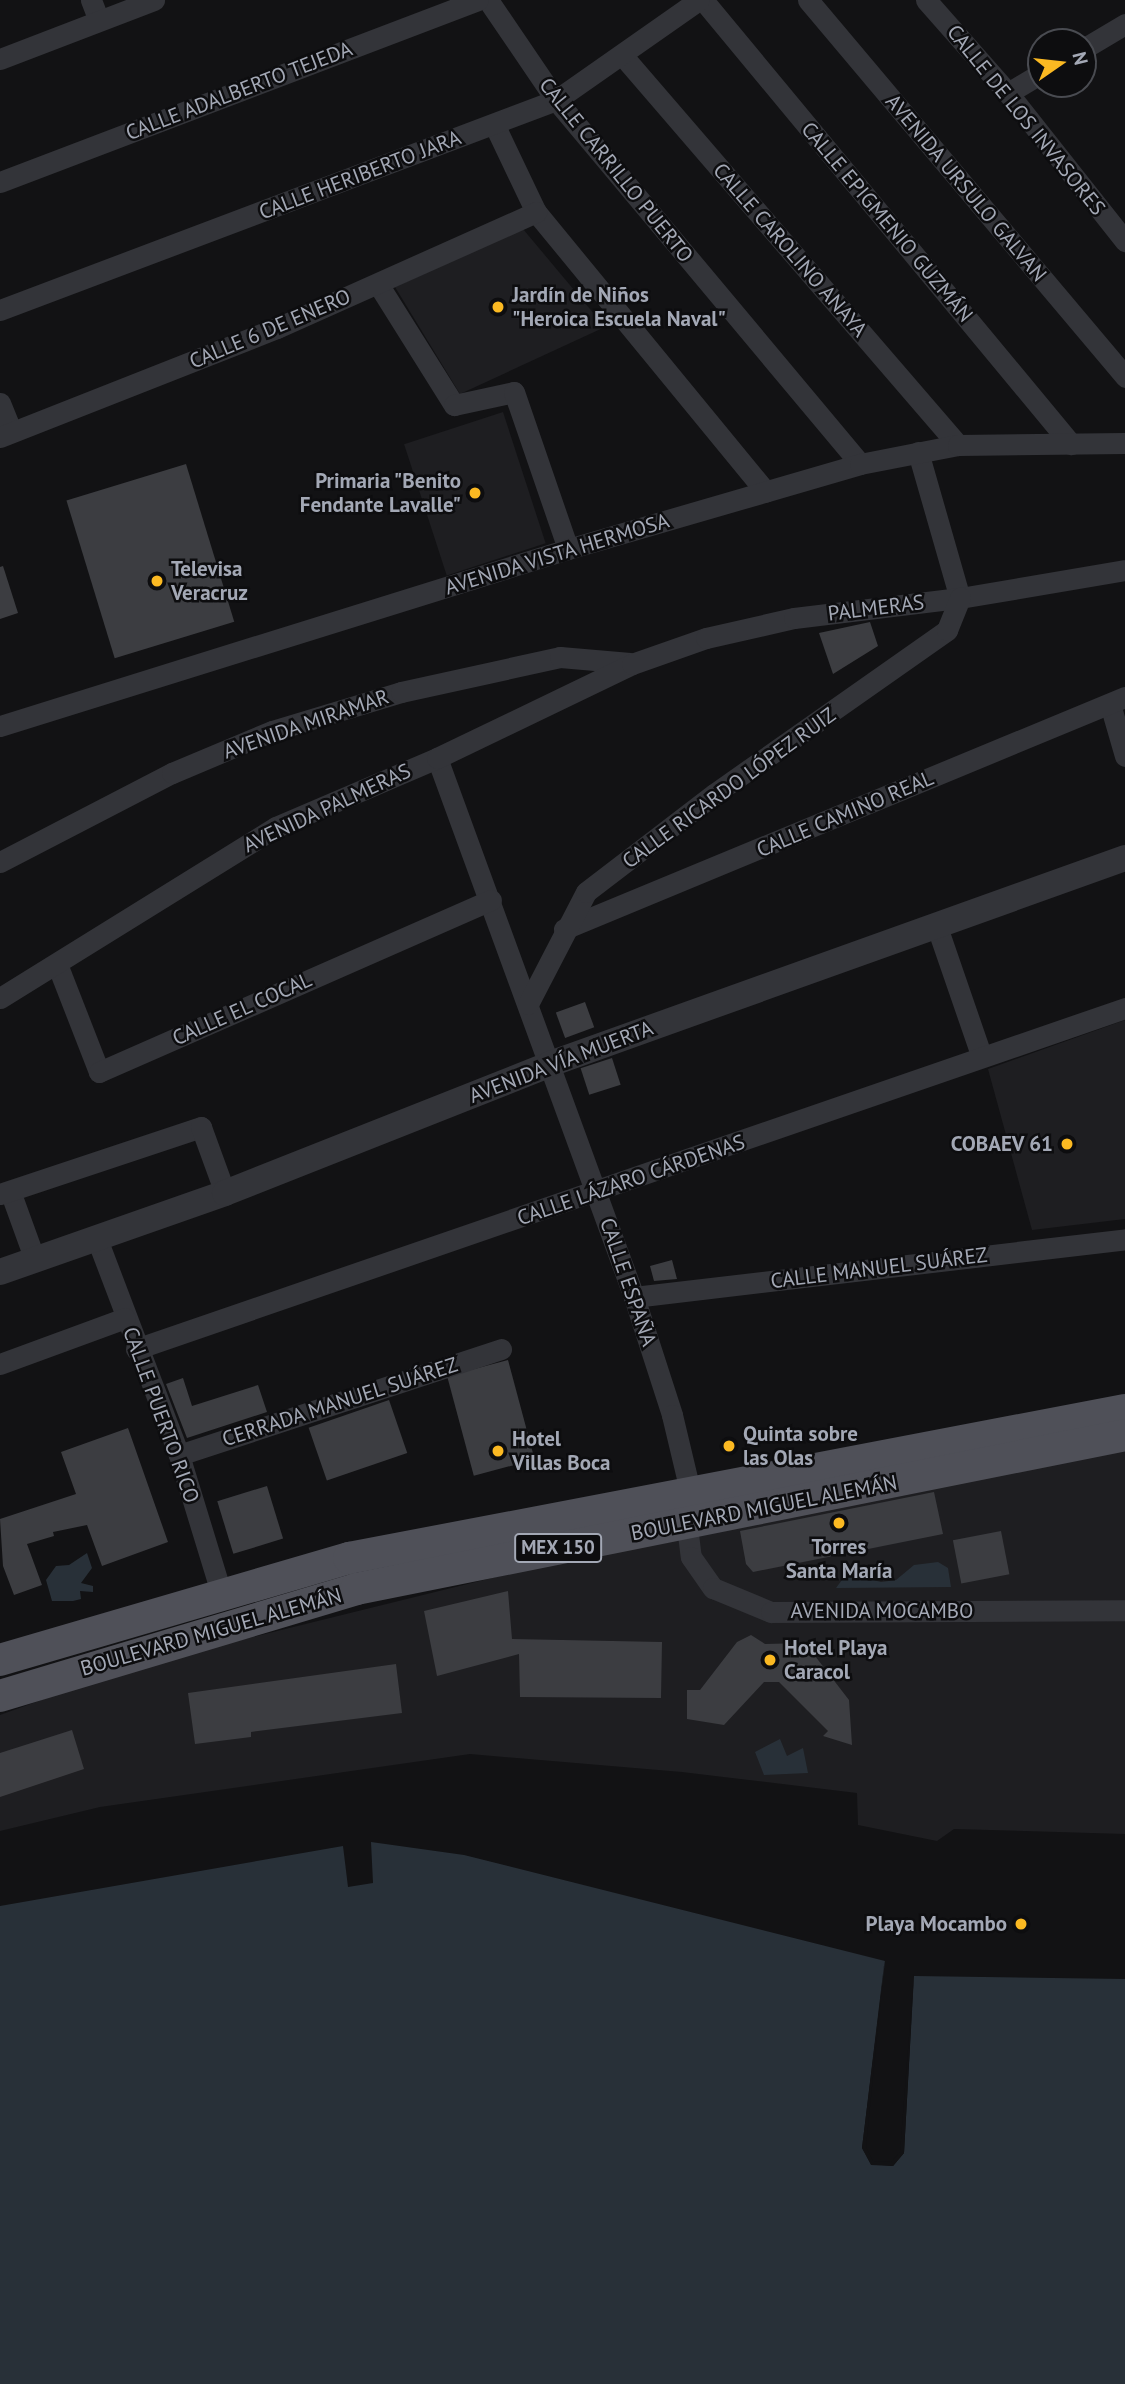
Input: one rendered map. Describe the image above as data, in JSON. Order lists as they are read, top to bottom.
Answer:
{
  "streets": {
    "main road": ["BOULEVARD MIGUEL ALEMÁN", "MEX 150"],
    "street": [
      "CALLE ADALBERTO TEJEDA",
      "CALLE DE LOS INVASORES",
      "CALLE CARRILLO PUERTO",
      "CALLE HERIBERTO JARA",
      "AVENIDA URSULO GALVAN",
      "CALLE EPIGMENIO GUZMÁN",
      "CALLE CAROLINO ANAYA",
      "CALLE 6 DE ENERO",
      "AVENIDA VISTA HERMOSA",
      "PALMERAS",
      "AVENIDA MIRAMAR",
      "CALLE RICARDO LÓPEZ RUIZ",
      "AVENIDA PALMERAS",
      "CALLE CAMINO REAL",
      "CALLE EL COCAL",
      "AVENIDA VÍA MUERTA",
      "CALLE LÁZARO CÁRDENAS",
      "CALLE MANUEL SUÁREZ",
      "CALLE ESPAÑA",
      "CERRADA MANUEL SUÁREZ",
      "CALLE PUERTO RICO",
      "AVENIDA MOCAMBO"
    ]
  },
  "crossings": [
    ["CALLE CARRILLO PUERTO", "CALLE HERIBERTO JARA"],
    ["CALLE CARRILLO PUERTO", "AVENIDA VISTA HERMOSA"],
    ["CALLE HERIBERTO JARA", "CALLE EPIGMENIO GUZMÁN"],
    ["CALLE HERIBERTO JARA", "CALLE CAROLINO ANAYA"],
    ["CALLE EPIGMENIO GUZMÁN", "AVENIDA VISTA HERMOSA"],
    ["CALLE CAROLINO ANAYA", "AVENIDA VISTA HERMOSA"],
    ["PALMERAS", "AVENIDA MIRAMAR"],
    ["PALMERAS", "CALLE RICARDO LÓPEZ RUIZ"],
    ["PALMERAS", "AVENIDA PALMERAS"],
    ["AVENIDA MIRAMAR", "AVENIDA PALMERAS"],
    ["CALLE RICARDO LÓPEZ RUIZ", "CALLE CAMINO REAL"],
    ["CALLE RICARDO LÓPEZ RUIZ", "CALLE ESPAÑA"],
    ["AVENIDA PALMERAS", "CALLE EL COCAL"],
    ["AVENIDA PALMERAS", "CALLE ESPAÑA"],
    ["CALLE EL COCAL", "CALLE ESPAÑA"],
    ["AVENIDA VÍA MUERTA", "CALLE ESPAÑA"],
    ["AVENIDA VÍA MUERTA", "CALLE PUERTO RICO"],
    ["CALLE LÁZARO CÁRDENAS", "CALLE ESPAÑA"],
    ["CALLE LÁZARO CÁRDENAS", "CALLE PUERTO RICO"],
    ["CALLE MANUEL SUÁREZ", "CALLE ESPAÑA"],
    ["CALLE ESPAÑA", "BOULEVARD MIGUEL ALEMÁN"],
    ["CERRADA MANUEL SUÁREZ", "CALLE PUERTO RICO"],
    ["CALLE PUERTO RICO", "BOULEVARD MIGUEL ALEMÁN"],
    ["BOULEVARD MIGUEL ALEMÁN", "AVENIDA MOCAMBO"]
  ],
  "places": [
    "Jardín de Niños \"Heroica Escuela Naval\"",
    "Primaria \"Benito Fendante Lavalle\"",
    "Televisa Veracruz",
    "COBAEV 61",
    "Quinta sobre las Olas",
    "Hotel Villas Boca",
    "Torres Santa María",
    "Hotel Playa Caracol",
    "Playa Mocambo"
  ],
  "north": "right"
}
